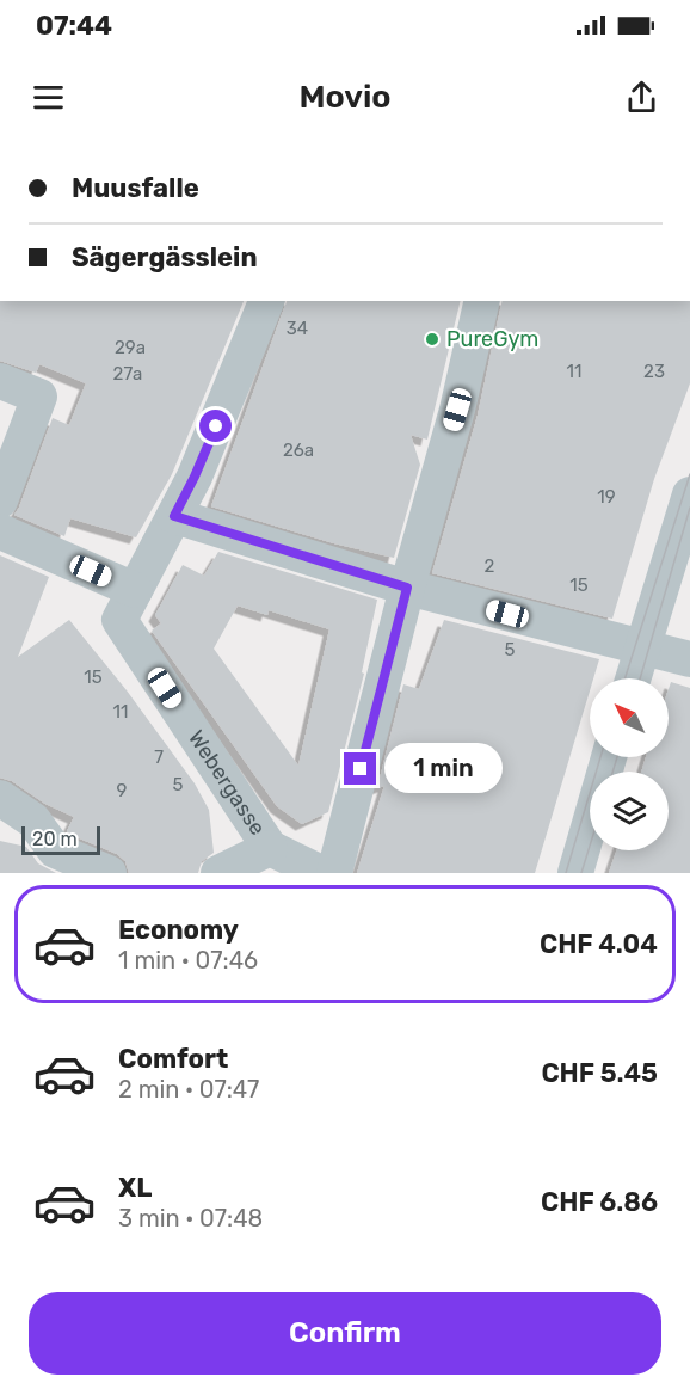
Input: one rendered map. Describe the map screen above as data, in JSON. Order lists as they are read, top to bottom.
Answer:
{
  "streets": {
    "street": ["Webergasse"]
  },
  "places": ["PureGym"],
  "house_numbers": [
    "34",
    "29a",
    "11",
    "23",
    "27a",
    "26a",
    "19",
    "2",
    "15",
    "5",
    "15",
    "11",
    "7",
    "5",
    "9"
  ],
  "scale_bar": "20 m",
  "north": "top left",
  "page": {
    "status": "07:44",
    "header": "Movio",
    "banner": ["Muusfalle", "Sägergässlein"],
    "bubble": "1 min",
    "scale": "20 m",
    "list": [
      {
        "name": "Economy",
        "note": "1 min · 07:46",
        "value": "CHF 4.04"
      },
      {
        "name": "Comfort",
        "note": "2 min · 07:47",
        "value": "CHF 5.45"
      },
      {
        "name": "XL",
        "note": "3 min · 07:48",
        "value": "CHF 6.86"
      }
    ],
    "buttons": "Confirm"
  }
}
